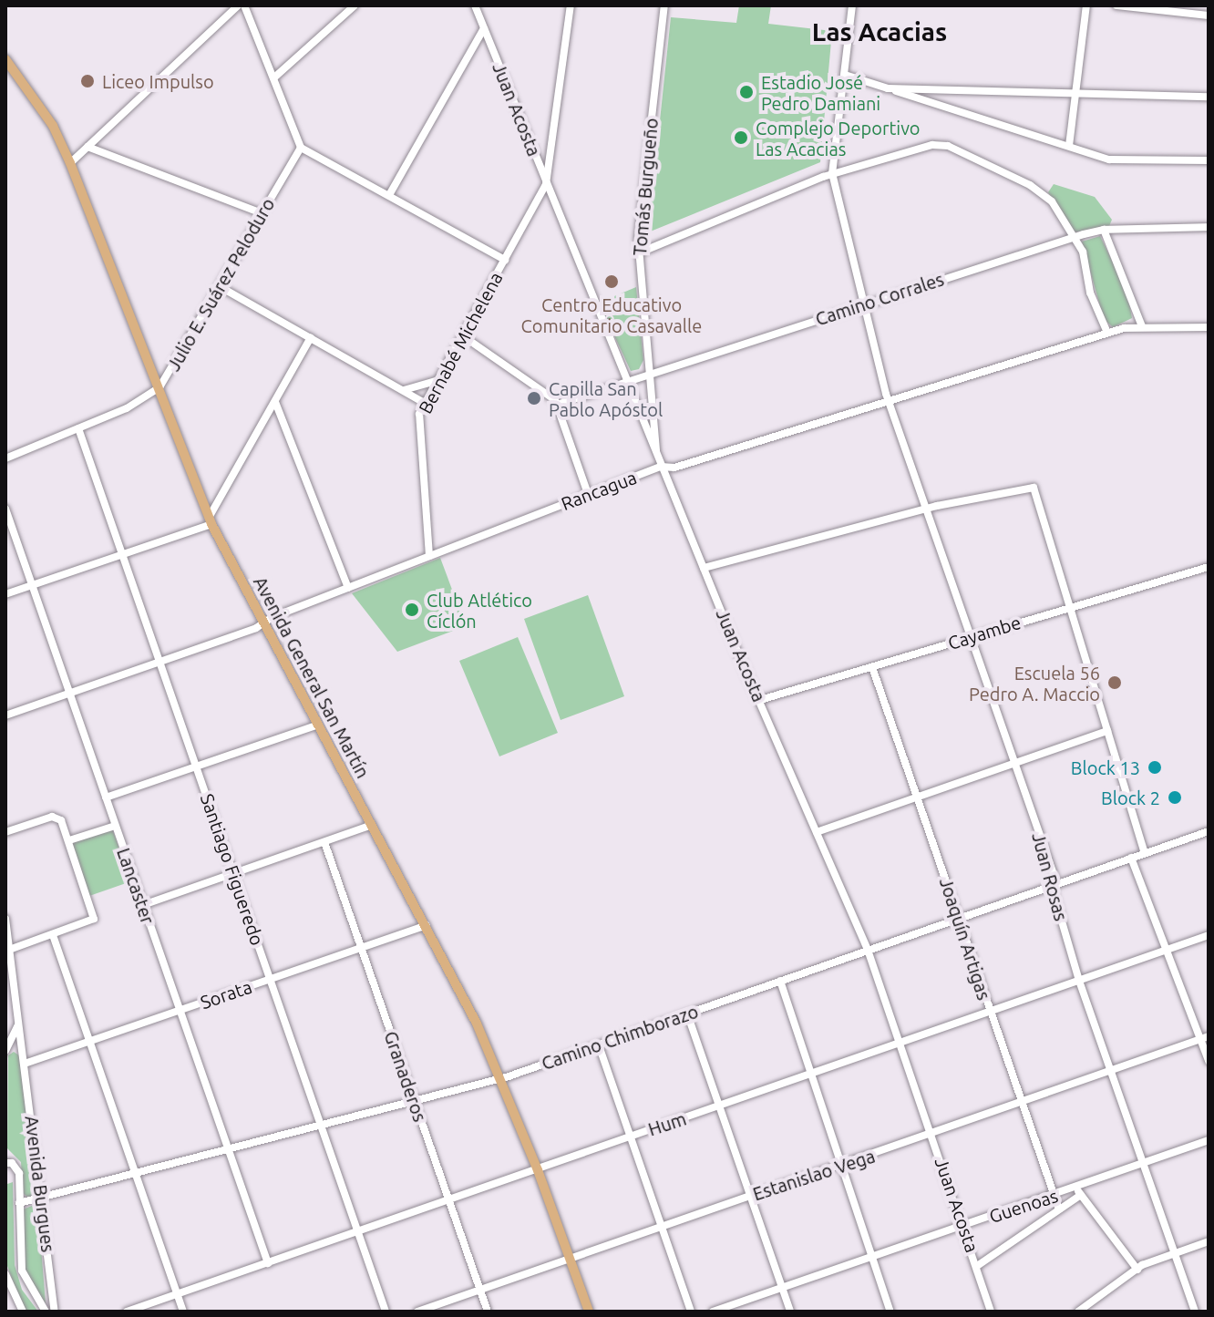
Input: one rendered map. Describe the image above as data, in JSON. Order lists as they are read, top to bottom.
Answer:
{
  "streets": {
    "main road": ["Avenida General San Martín"],
    "street": [
      "Juan Acosta",
      "Tomás Burgueño",
      "Julio E. Suárez Peloduro",
      "Camino Corrales",
      "Bernabé Michelena",
      "Rancagua",
      "Cayambe",
      "Santiago Figueredo",
      "Juan Rosas",
      "Lancaster",
      "Joaquín Artigas",
      "Sorata",
      "Camino Chimborazo",
      "Granaderos",
      "Hum",
      "Estanislao Vega",
      "Avenida Burgues",
      "Guenoas"
    ]
  },
  "crossings": [
    ["Juan Acosta", "Tomás Burgueño"],
    ["Juan Acosta", "Camino Corrales"],
    ["Juan Acosta", "Bernabé Michelena"],
    ["Juan Acosta", "Rancagua"],
    ["Juan Acosta", "Cayambe"],
    ["Juan Acosta", "Camino Chimborazo"],
    ["Juan Acosta", "Hum"],
    ["Juan Acosta", "Estanislao Vega"],
    ["Juan Acosta", "Guenoas"],
    ["Tomás Burgueño", "Camino Corrales"],
    ["Julio E. Suárez Peloduro", "Avenida General San Martín"],
    ["Julio E. Suárez Peloduro", "Santiago Figueredo"],
    ["Camino Corrales", "Juan Rosas"],
    ["Bernabé Michelena", "Rancagua"],
    ["Rancagua", "Avenida General San Martín"],
    ["Rancagua", "Santiago Figueredo"],
    ["Rancagua", "Juan Rosas"],
    ["Rancagua", "Lancaster"],
    ["Cayambe", "Juan Rosas"],
    ["Cayambe", "Joaquín Artigas"],
    ["Avenida General San Martín", "Sorata"],
    ["Avenida General San Martín", "Camino Chimborazo"],
    ["Avenida General San Martín", "Hum"],
    ["Avenida General San Martín", "Estanislao Vega"],
    ["Santiago Figueredo", "Sorata"],
    ["Santiago Figueredo", "Camino Chimborazo"],
    ["Santiago Figueredo", "Hum"],
    ["Juan Rosas", "Camino Chimborazo"],
    ["Juan Rosas", "Hum"],
    ["Juan Rosas", "Estanislao Vega"],
    ["Juan Rosas", "Guenoas"],
    ["Lancaster", "Sorata"],
    ["Lancaster", "Camino Chimborazo"],
    ["Lancaster", "Hum"],
    ["Joaquín Artigas", "Camino Chimborazo"],
    ["Joaquín Artigas", "Hum"],
    ["Joaquín Artigas", "Estanislao Vega"],
    ["Joaquín Artigas", "Guenoas"],
    ["Sorata", "Granaderos"],
    ["Sorata", "Avenida Burgues"],
    ["Camino Chimborazo", "Granaderos"],
    ["Camino Chimborazo", "Avenida Burgues"],
    ["Granaderos", "Hum"],
    ["Granaderos", "Estanislao Vega"]
  ],
  "districts": ["Las Acacias"],
  "places": [
    "Liceo Impulso",
    "Estadio José Pedro Damiani",
    "Complejo Deportivo Las Acacias",
    "Centro Educativo Comunitario Casavalle",
    "Capilla San Pablo Apóstol",
    "Club Atlético Cíclón",
    "Escuela 56 Pedro A. Maccio",
    "Block 13",
    "Block 2"
  ]
}
